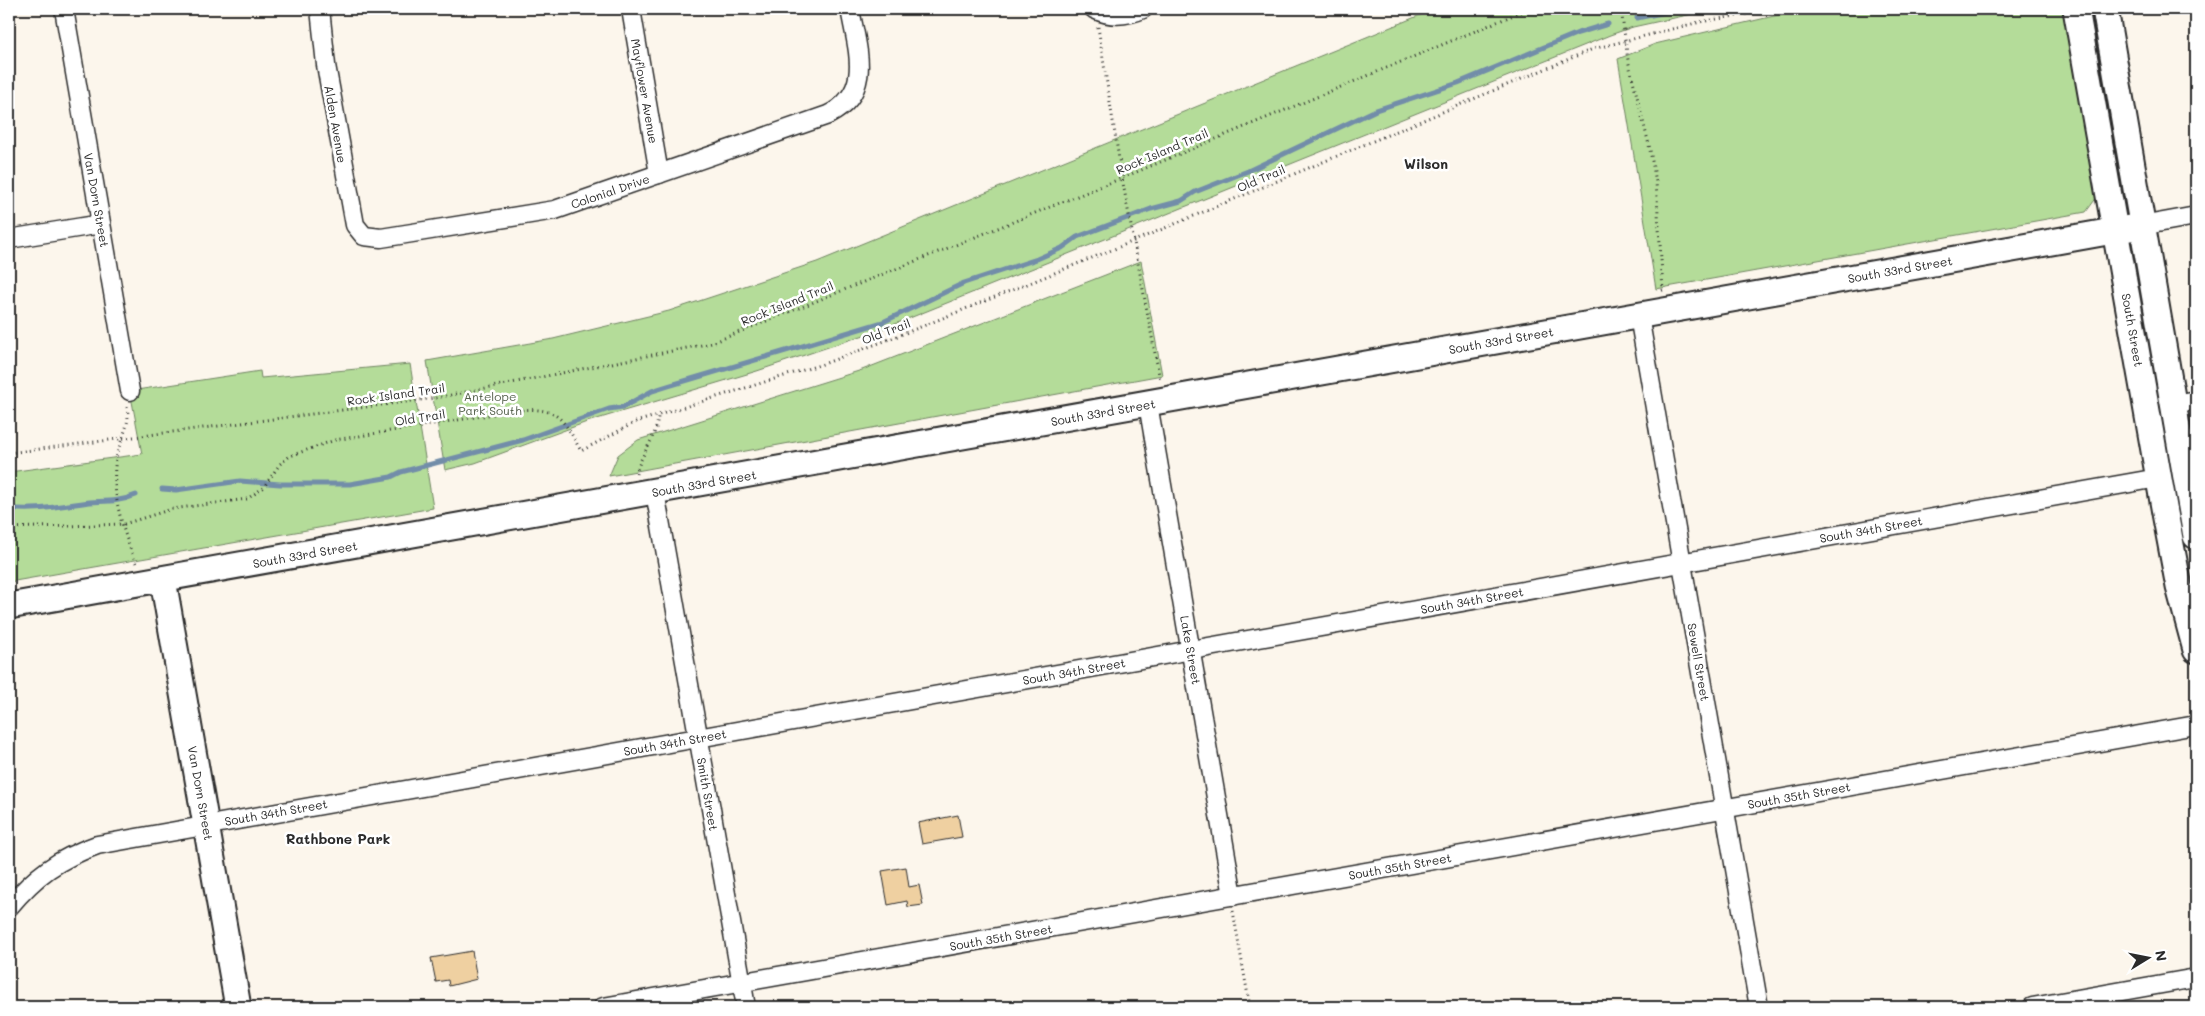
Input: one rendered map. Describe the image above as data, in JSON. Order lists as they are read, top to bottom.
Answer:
{
  "streets": {
    "main road": ["Van Dorn Street", "South 33rd Street", "South Street"],
    "street": [
      "Mayflower Avenue",
      "Alden Avenue",
      "Colonial Drive",
      "South 34th Street",
      "Lake Street",
      "Sewell Street",
      "Smith Street",
      "South 35th Street"
    ],
    "path": ["Rock Island Trail", "Old Trail"]
  },
  "crossings": [
    ["Mayflower Avenue", "Colonial Drive"],
    ["Alden Avenue", "Colonial Drive"],
    ["Van Dorn Street", "South 33rd Street"],
    ["Van Dorn Street", "South 34th Street"],
    ["South 33rd Street", "South Street"],
    ["South 33rd Street", "Lake Street"],
    ["South 33rd Street", "Sewell Street"],
    ["South 33rd Street", "Smith Street"],
    ["South Street", "South 34th Street"],
    ["South 34th Street", "Lake Street"],
    ["South 34th Street", "Sewell Street"],
    ["South 34th Street", "Smith Street"],
    ["Lake Street", "South 35th Street"],
    ["Sewell Street", "South 35th Street"],
    ["Smith Street", "South 35th Street"]
  ],
  "districts": ["Wilson", "Rathbone Park"],
  "parks": ["Antelope Park South"],
  "north": "right"
}
